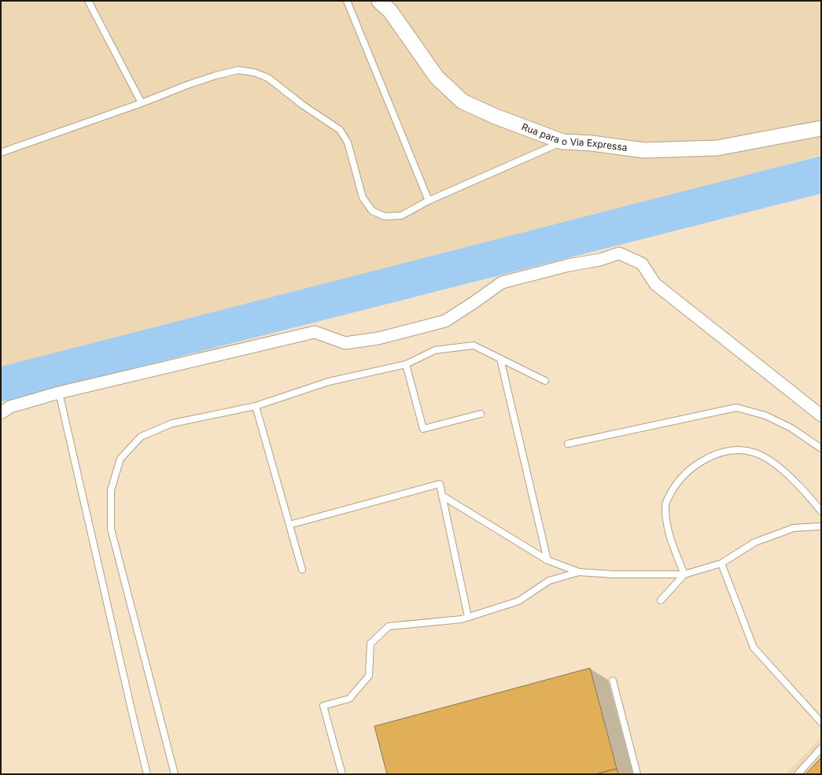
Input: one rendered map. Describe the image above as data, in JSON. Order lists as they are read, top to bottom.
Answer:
{
  "streets": {
    "street": ["Rua para o Via Expressa"]
  }
}
